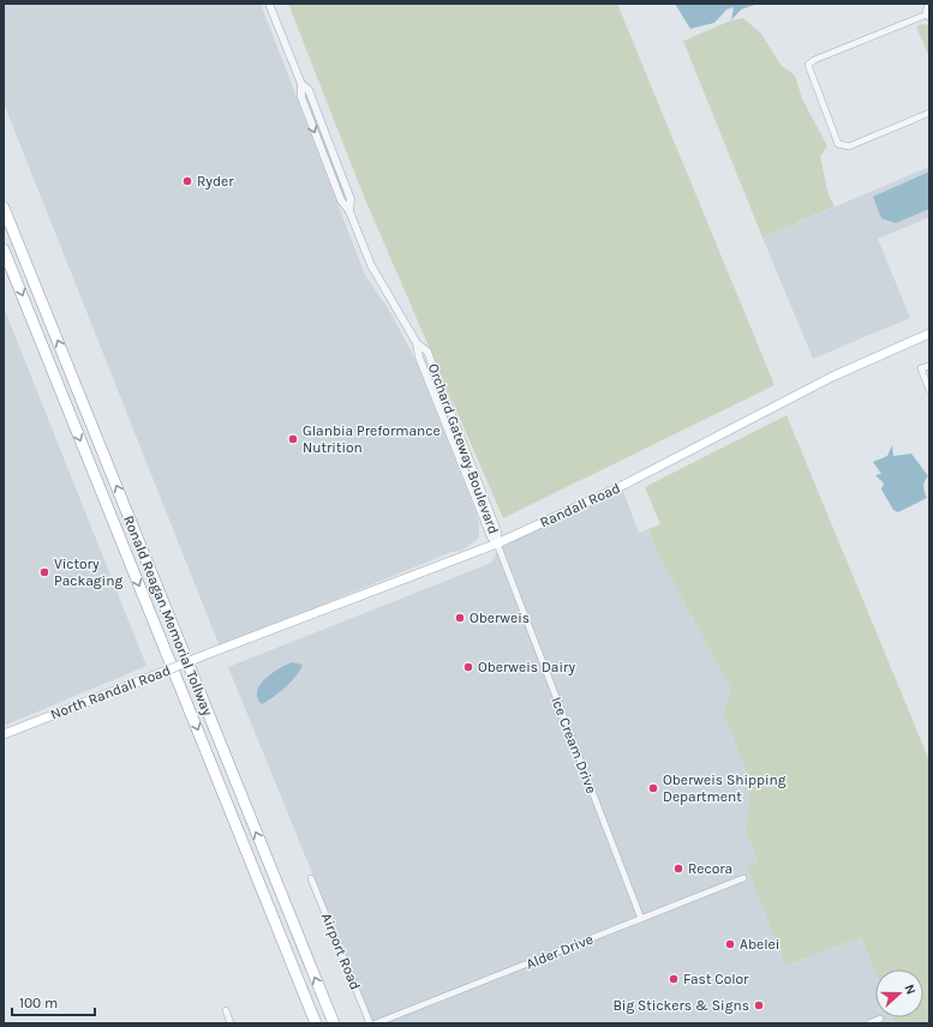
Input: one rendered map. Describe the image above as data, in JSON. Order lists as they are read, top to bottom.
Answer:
{
  "streets": {
    "highway": ["Ronald Reagan Memorial Tollway"],
    "main road": ["Randall Road", "North Randall Road"],
    "street": [
      "Orchard Gateway Boulevard",
      "Ice Cream Drive",
      "Airport Road",
      "Alder Drive"
    ]
  },
  "crossings": [
    ["Orchard Gateway Boulevard", "Randall Road"],
    ["Orchard Gateway Boulevard", "Ice Cream Drive"],
    ["Randall Road", "North Randall Road"],
    ["Randall Road", "Ice Cream Drive"],
    ["Ice Cream Drive", "Alder Drive"]
  ],
  "places": [
    "Ryder",
    "Glanbia Preformance Nutrition",
    "Victory Packaging",
    "Oberweis",
    "Oberweis Dairy",
    "Oberweis Shipping Department",
    "Recora",
    "Abelei",
    "Fast Color",
    "Big Stickers & Signs"
  ],
  "scale_bar": "100 m",
  "north": "right"
}
